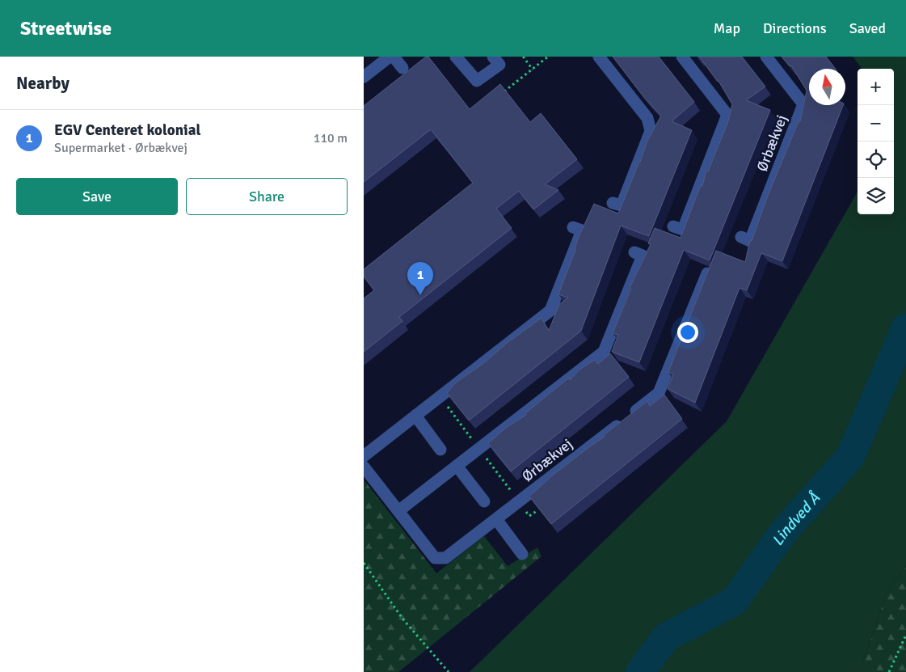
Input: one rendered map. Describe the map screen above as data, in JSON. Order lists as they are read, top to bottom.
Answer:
{
  "streets": {
    "street": ["Ørbækvej"]
  },
  "water": ["Lindved Å"],
  "north": "top",
  "page": {
    "header": "Streetwise",
    "nav": ["Map", "Directions", "Saved"],
    "heading": "Nearby",
    "map_buttons": ["+", "−"],
    "list": [
      {
        "mark": "1",
        "name": "EGV Centeret kolonial",
        "note": "Supermarket · Ørbækvej",
        "value": "110 m"
      }
    ],
    "buttons": ["Save", "Share"],
    "pins": "1"
  }
}
